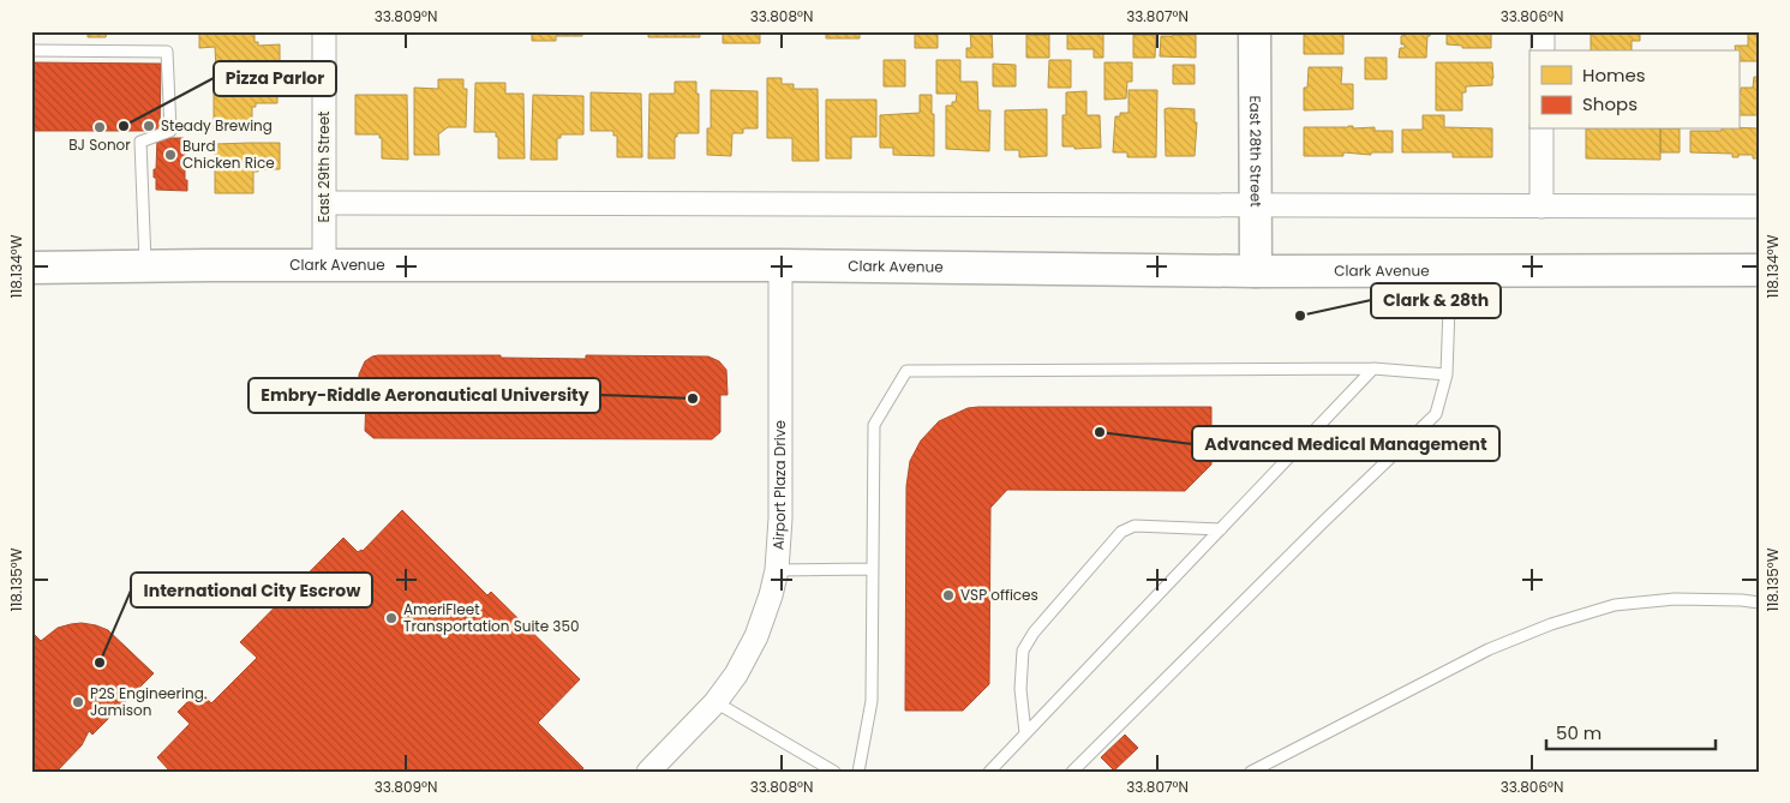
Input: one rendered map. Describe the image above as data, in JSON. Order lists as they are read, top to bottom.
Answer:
{
  "streets": {
    "main road": ["East 28th Street", "Clark Avenue"],
    "street": ["East 29th Street", "Airport Plaza Drive"]
  },
  "crossings": [
    ["East 28th Street", "Clark Avenue"],
    ["East 29th Street", "Clark Avenue"],
    ["Clark Avenue", "Airport Plaza Drive"]
  ],
  "places": [
    "Pizza Parlor",
    "Steady Brewing",
    "BJ Sonor",
    "Burd Chicken Rice",
    "Clark & 28th",
    "Embry-Riddle Aeronautical University",
    "Advanced Medical Management",
    "VSP offices",
    "AmeriFleet Transportation Suite 350",
    "International City Escrow",
    "P2S Engineering. Jamison"
  ],
  "legend": ["Homes", "Shops"],
  "scale_bar": "50 m",
  "coordinates": [
    "33.809°N",
    "33.808°N",
    "33.807°N",
    "33.806°N",
    "118.134°W",
    "118.135°W"
  ]
}
